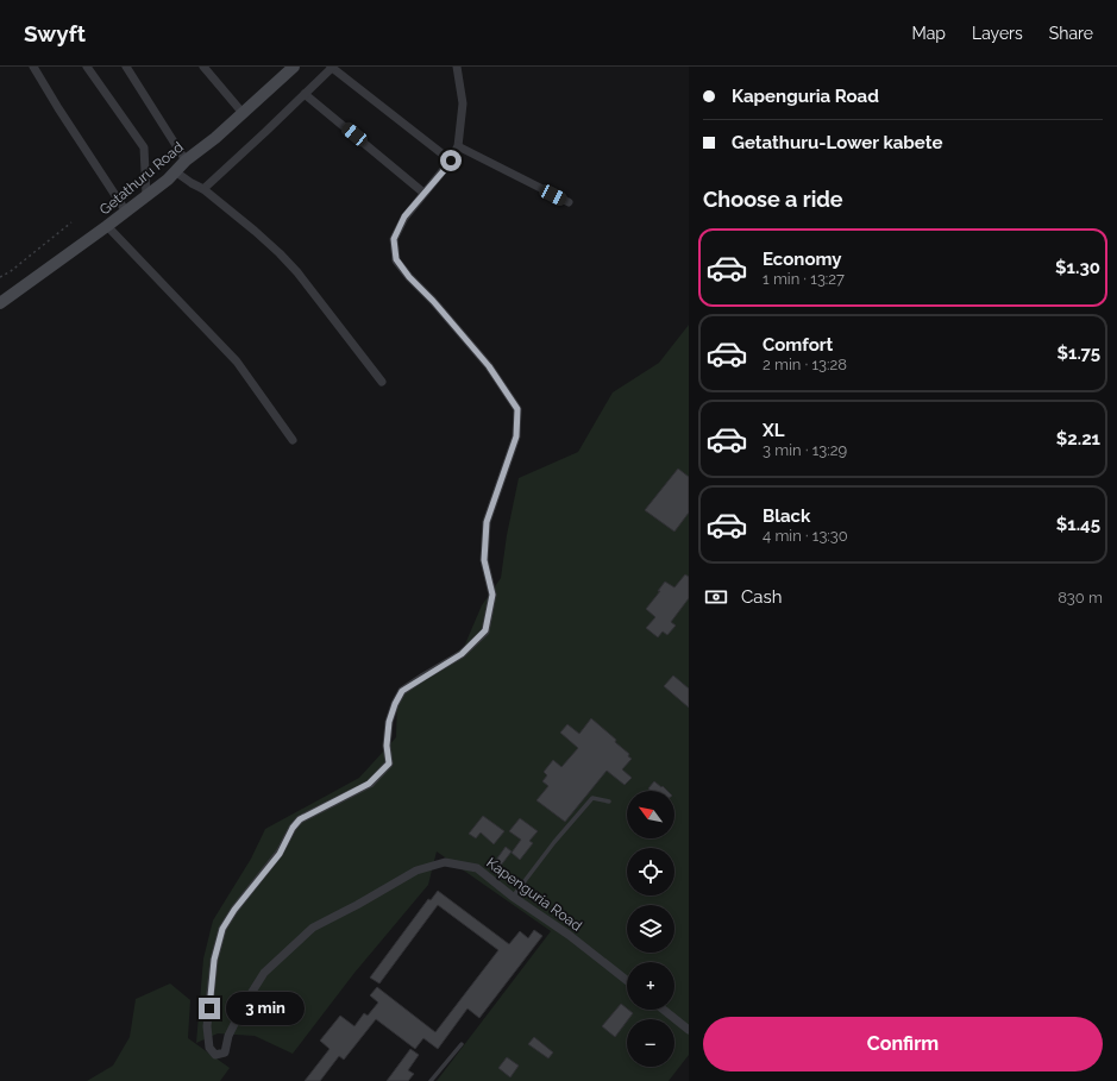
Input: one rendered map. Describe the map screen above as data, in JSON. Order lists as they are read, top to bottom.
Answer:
{
  "streets": {
    "main road": ["Getathuru Road"],
    "street": ["Kapenguria Road"]
  },
  "north": "top left",
  "page": {
    "header": "Swyft",
    "nav": ["Map", "Layers", "Share"],
    "banner": ["Kapenguria Road", "Getathuru-Lower kabete"],
    "heading": "Choose a ride",
    "list": [
      {
        "name": "Economy",
        "note": "1 min · 13:27",
        "value": "$1.30"
      },
      {
        "name": "Comfort",
        "note": "2 min · 13:28",
        "value": "$1.75"
      },
      {
        "name": "XL",
        "note": "3 min · 13:29",
        "value": "$2.21"
      },
      {
        "name": "Black",
        "note": "4 min · 13:30",
        "value": "$1.45"
      }
    ],
    "pay": ["Cash", "830 m"],
    "map_buttons": ["+", "−"],
    "bubble": "3 min",
    "buttons": "Confirm"
  }
}
